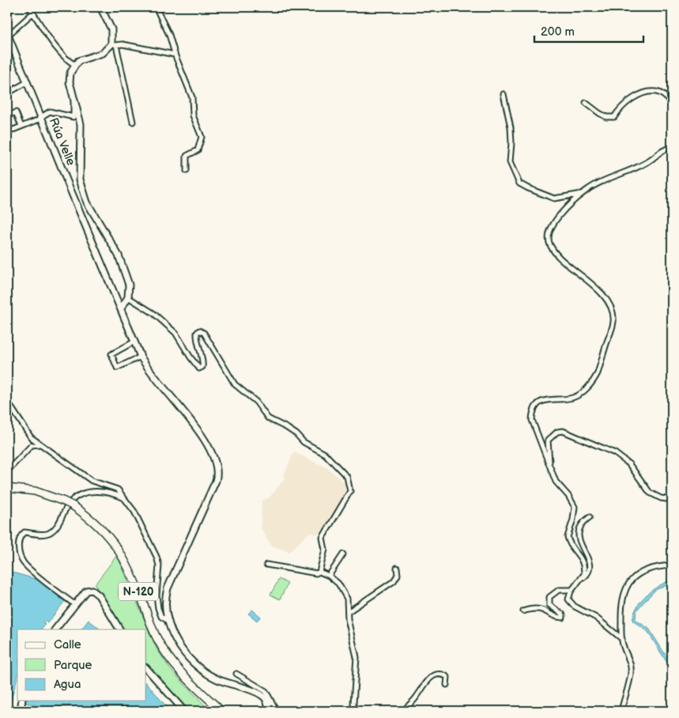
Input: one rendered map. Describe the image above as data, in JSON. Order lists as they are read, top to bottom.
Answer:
{
  "streets": {
    "highway": ["N-120"],
    "street": ["Rúa Velle"]
  },
  "legend": ["Calle", "Parque", "Agua"],
  "scale_bar": "200 m"
}
